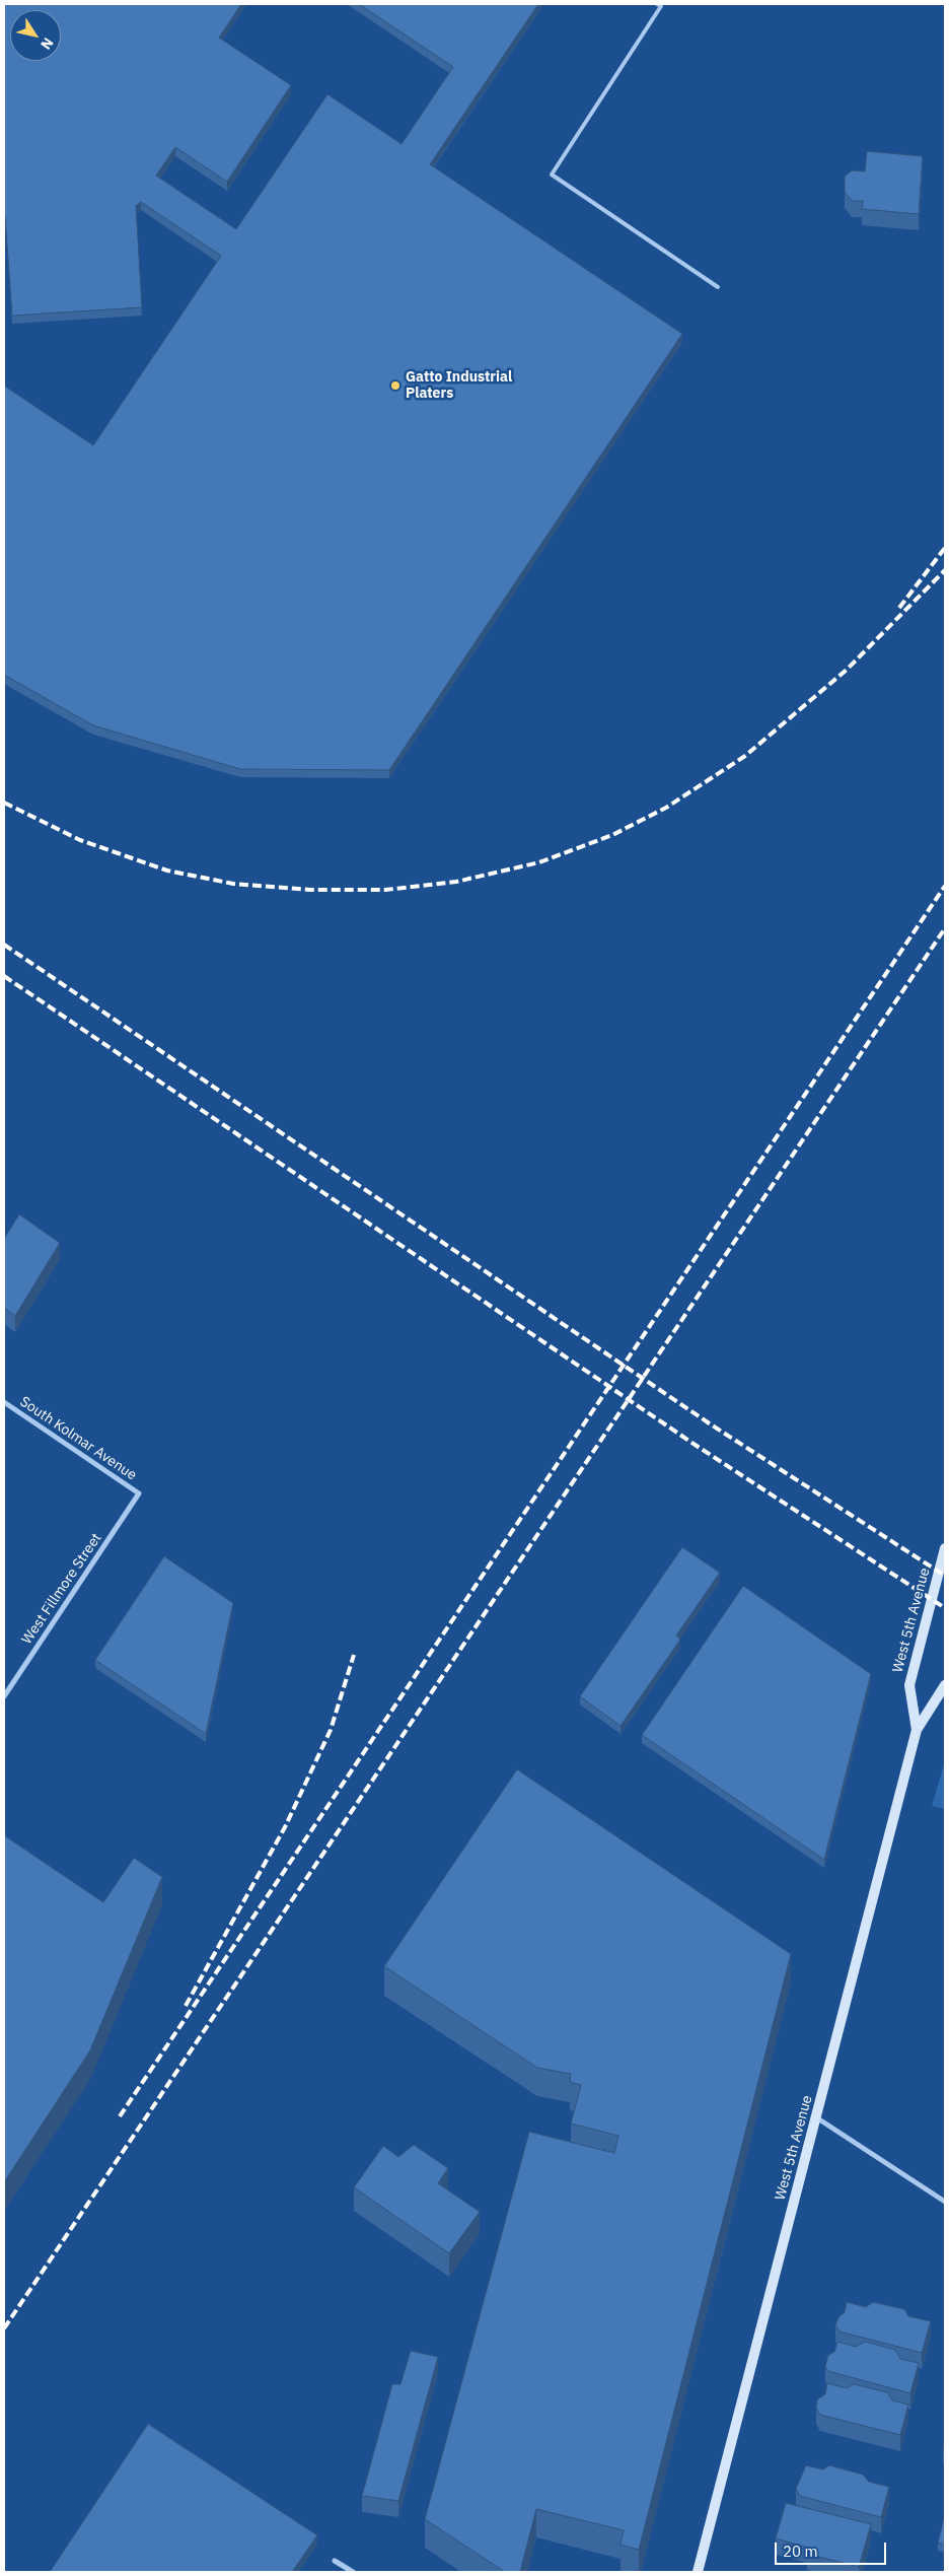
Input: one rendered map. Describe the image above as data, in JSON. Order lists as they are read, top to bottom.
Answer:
{
  "streets": {
    "street": ["South Kolmar Avenue", "West Fillmore Street", "West 5th Avenue"]
  },
  "crossings": [
    ["South Kolmar Avenue", "West Fillmore Street"]
  ],
  "places": ["Gatto Industrial Platers"],
  "scale_bar": "20 m",
  "north": "bottom right"
}
